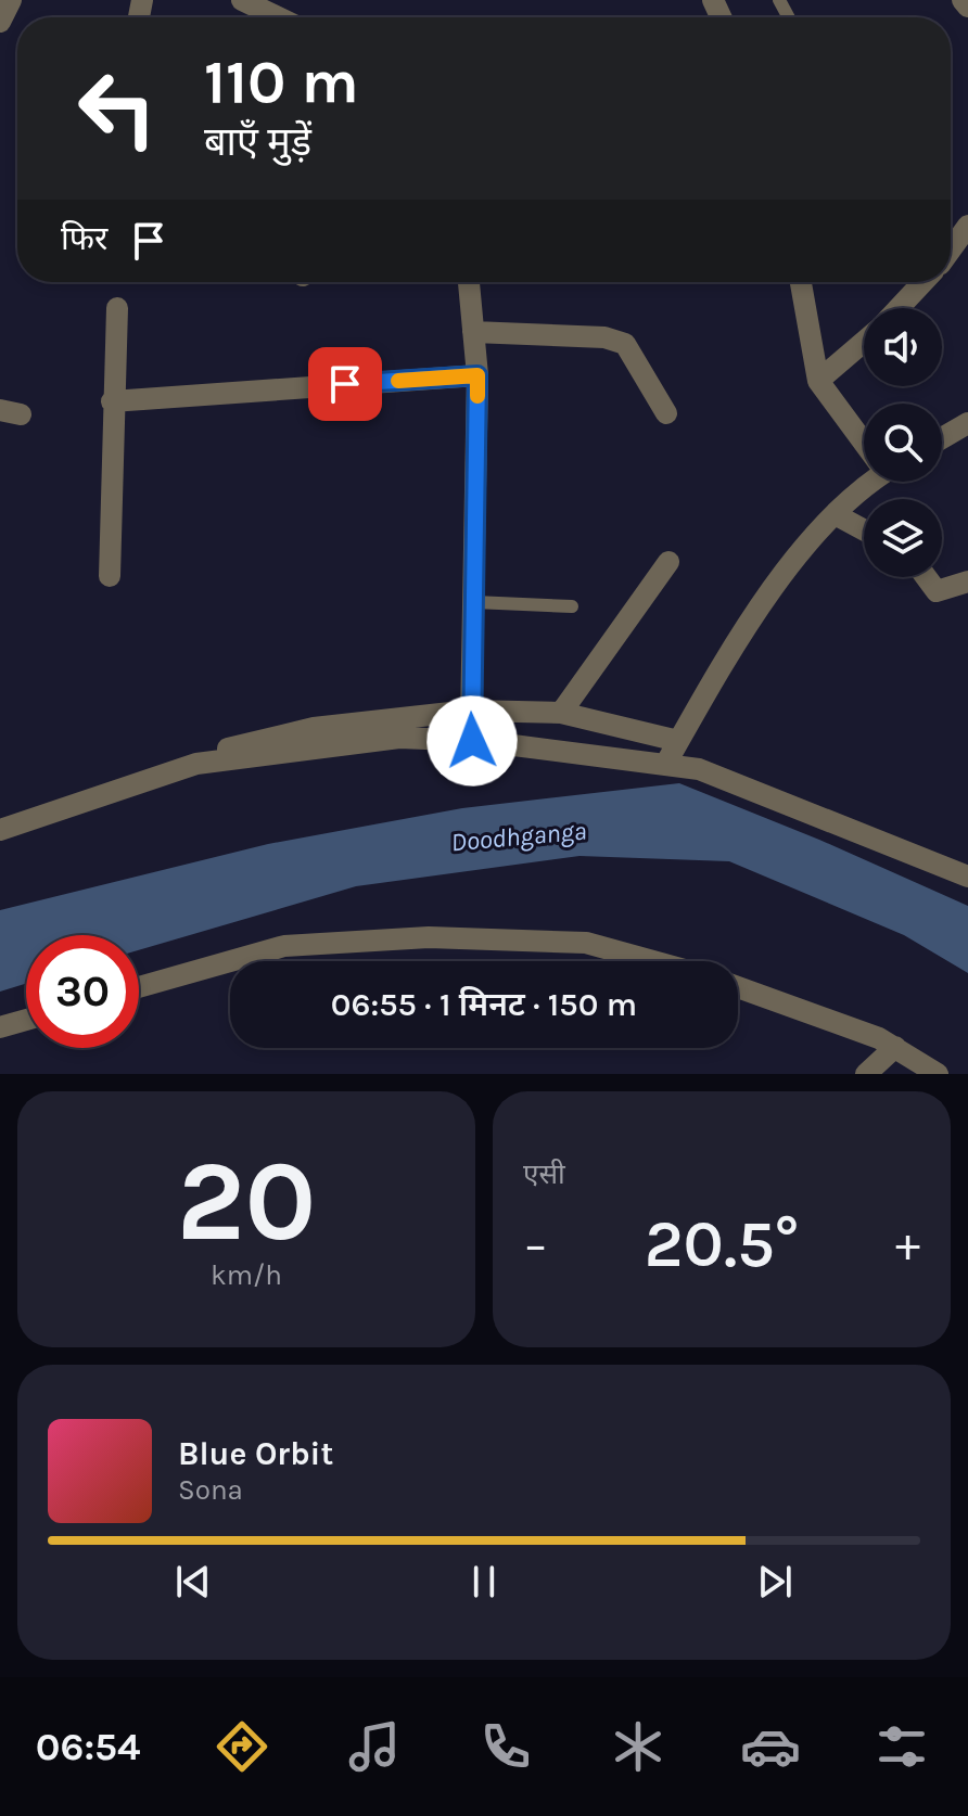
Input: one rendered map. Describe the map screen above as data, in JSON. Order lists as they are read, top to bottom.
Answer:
{
  "water": ["Doodhganga"],
  "page": {
    "turn": ["110 m", "बाएँ मुड़ें"],
    "then": "फिर",
    "limit": "30",
    "trip": "06:55 · 1 मिनट · 150 m",
    "tile": [
      ["20", "km/h"],
      "एसी"
    ],
    "heat": ["−", "20.5°", "+"],
    "song": ["Blue Orbit", "Sona"],
    "tabs": "06:54"
  }
}
